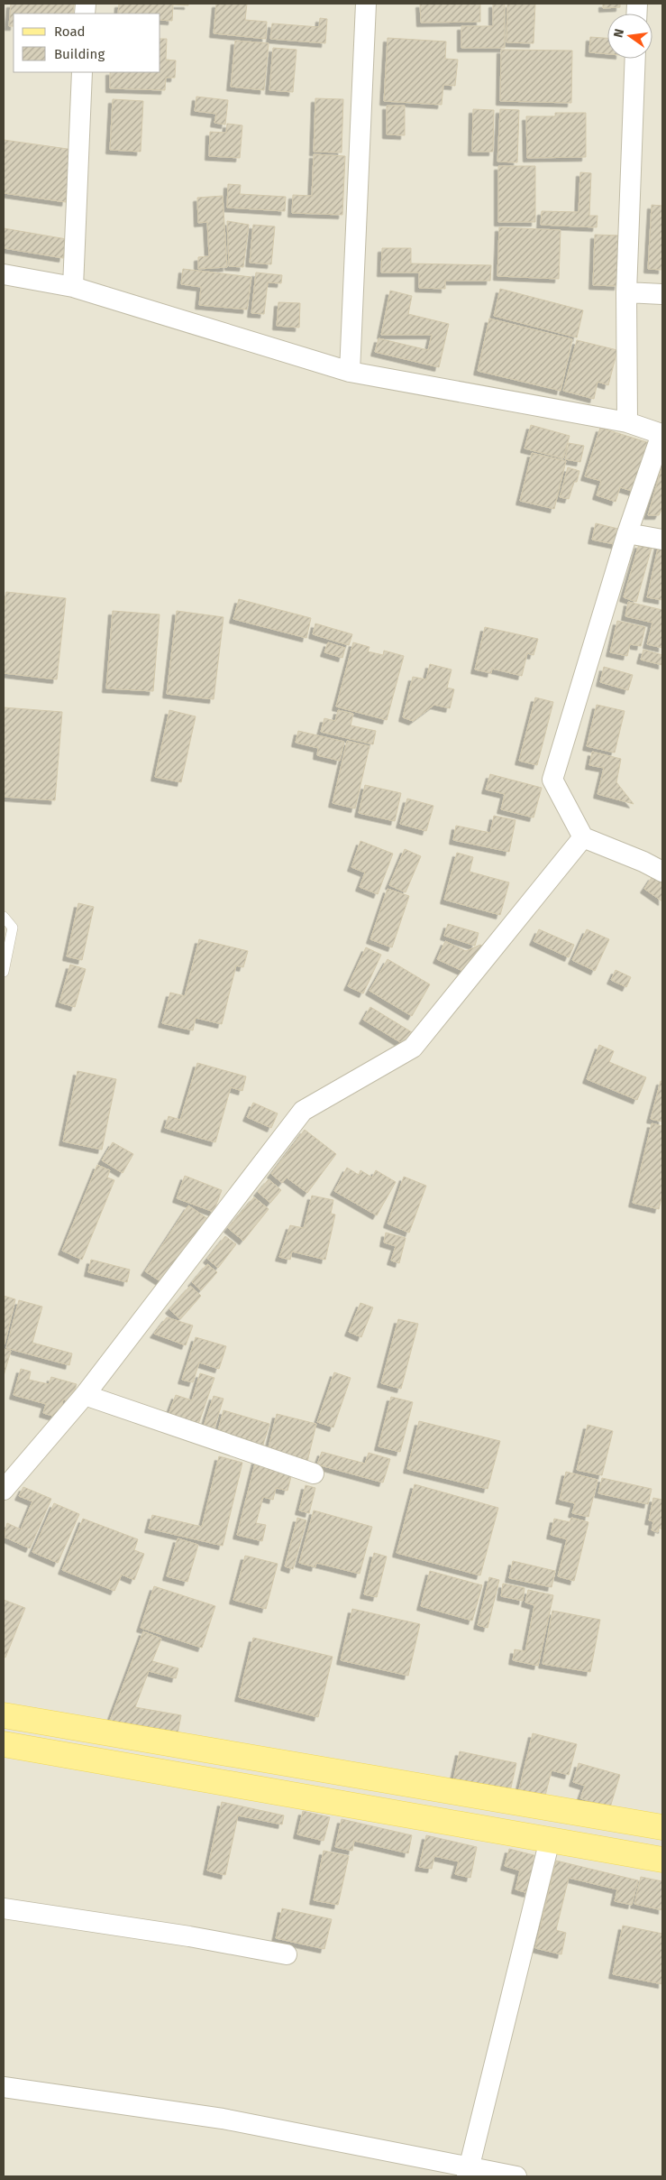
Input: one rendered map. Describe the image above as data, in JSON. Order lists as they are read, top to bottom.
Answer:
{
  "legend": ["Road", "Building"],
  "north": "left"
}
